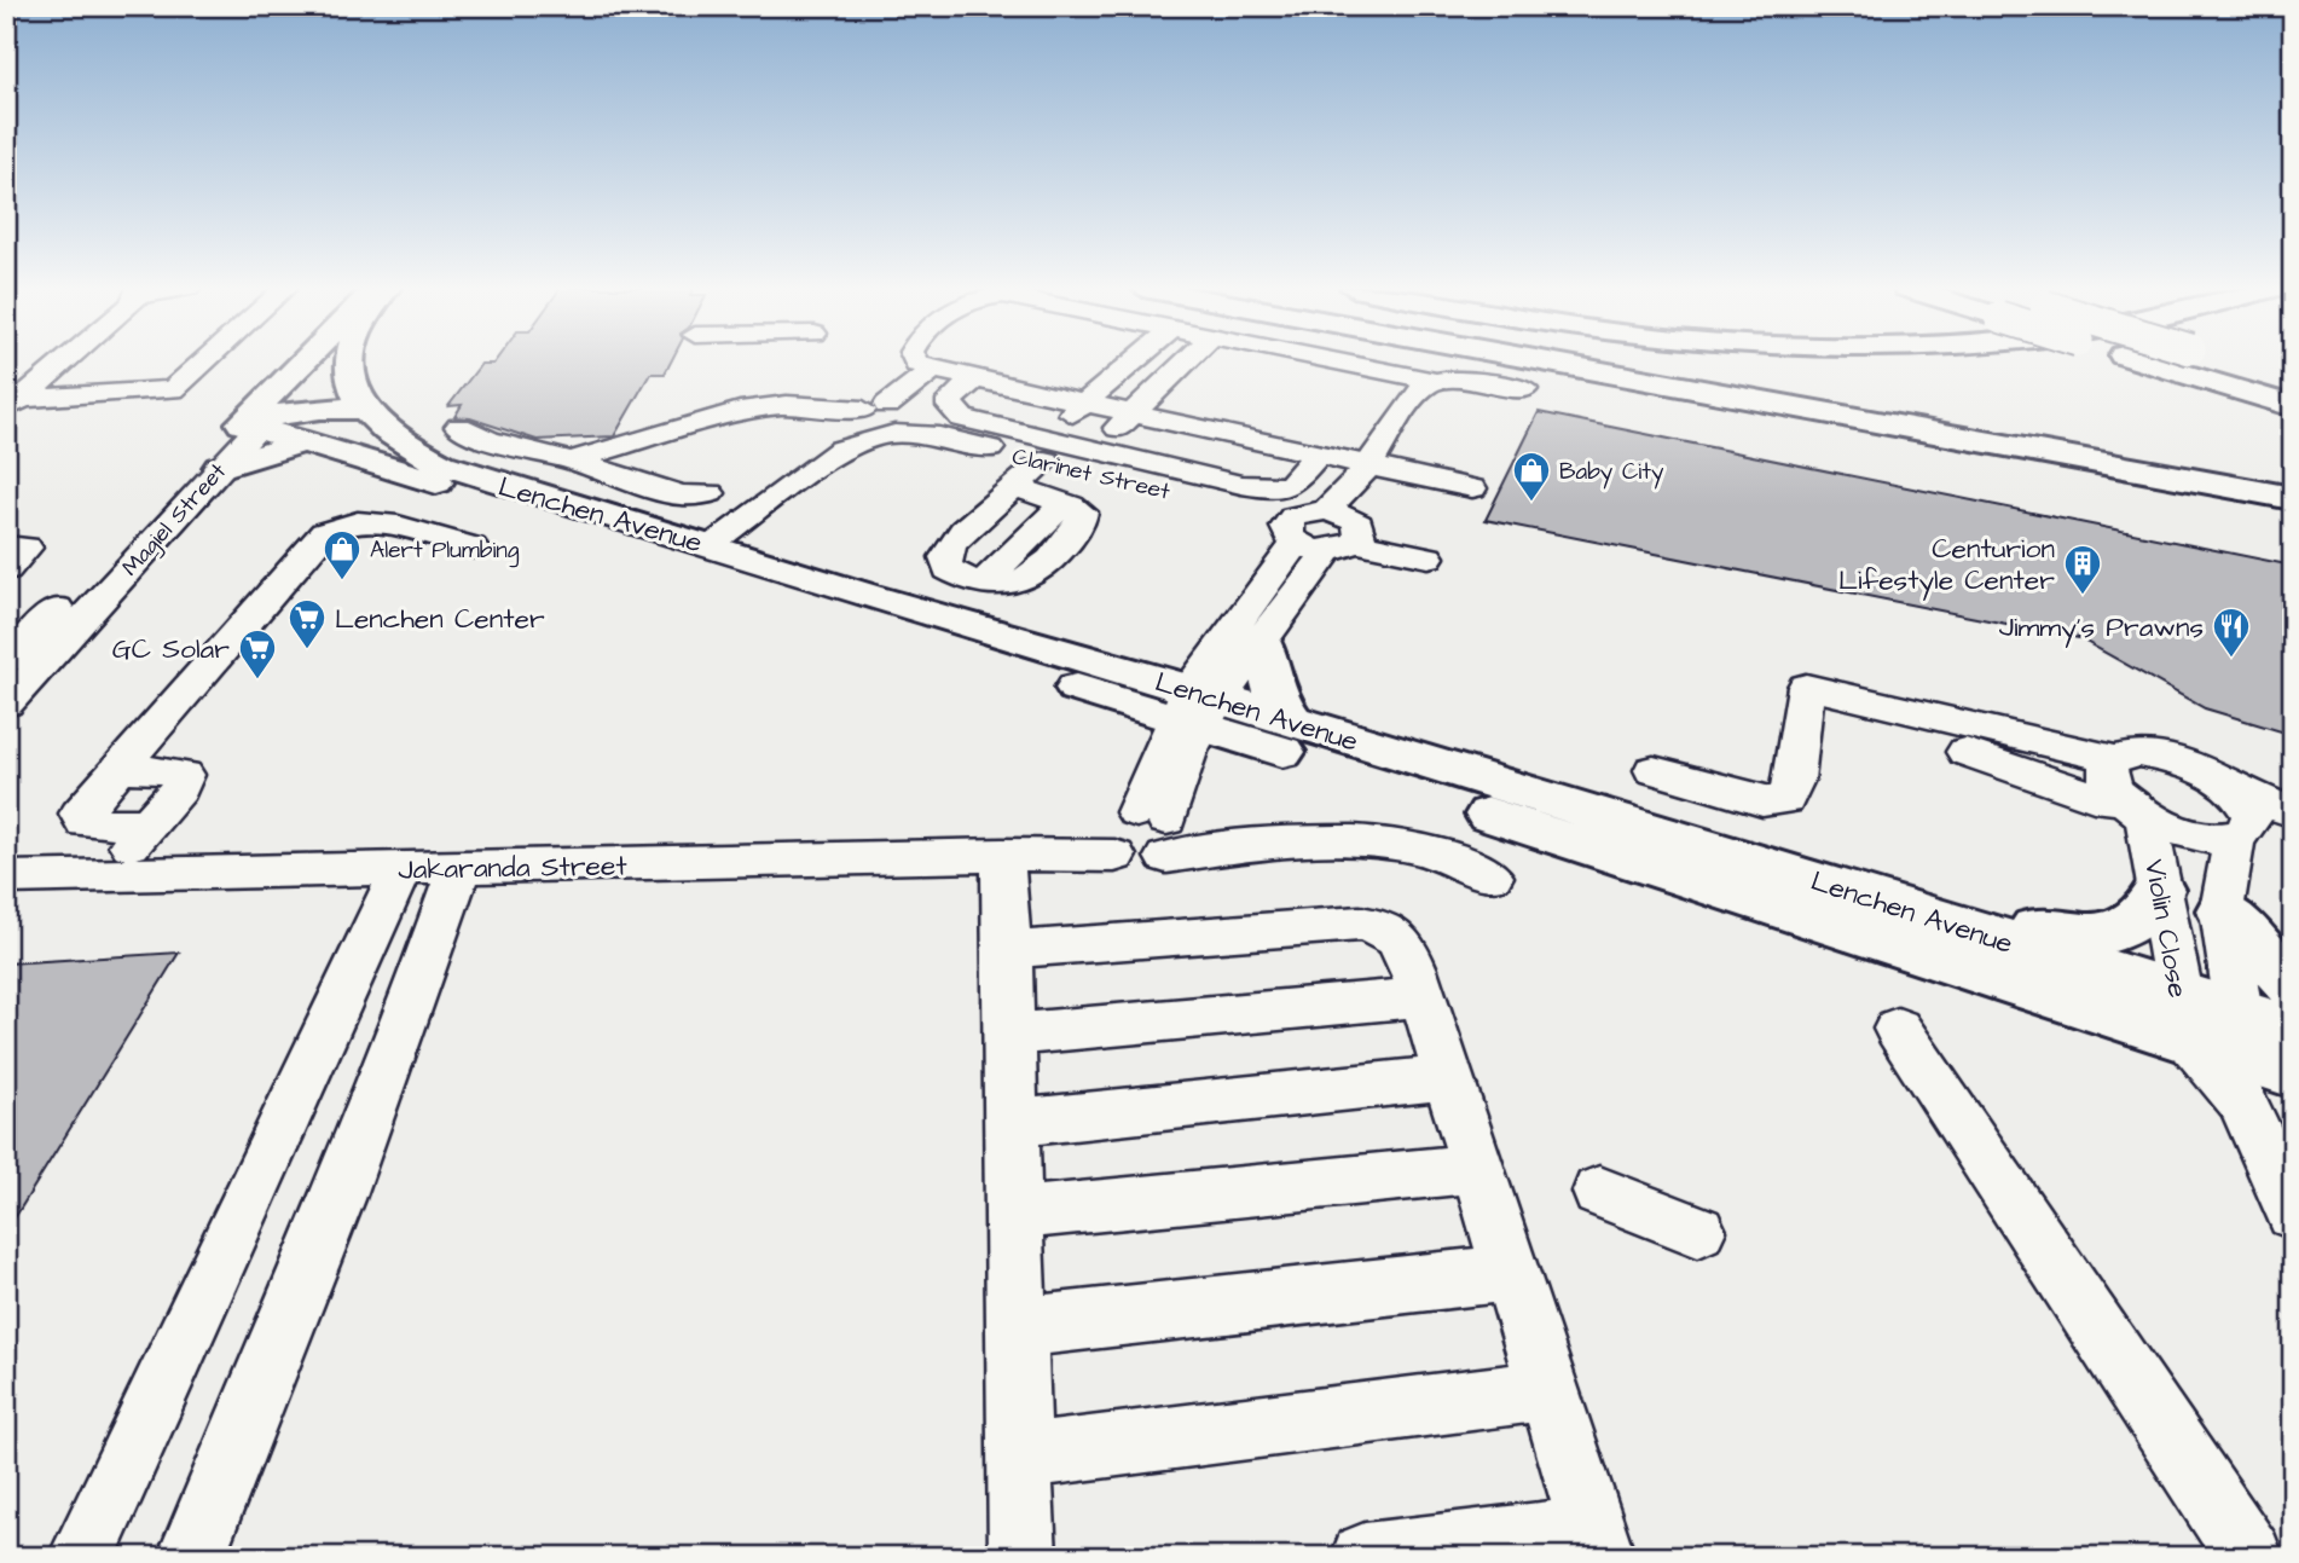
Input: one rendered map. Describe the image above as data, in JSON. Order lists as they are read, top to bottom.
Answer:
{
  "streets": {
    "main road": ["Lenchen Avenue", "Magiel Street"],
    "street": ["Clarinet Street", "Jakaranda Street", "Violin Close"]
  },
  "crossings": [
    ["Lenchen Avenue", "Magiel Street"],
    ["Lenchen Avenue", "Violin Close"]
  ],
  "places": {
    "shop": ["Baby City", "Alert Plumbing"],
    "building": ["Centurion Lifestyle Center"],
    "supermarket": ["Lenchen Center", "GC Solar"],
    "restaurant": ["Jimmy's Prawns"]
  }
}
